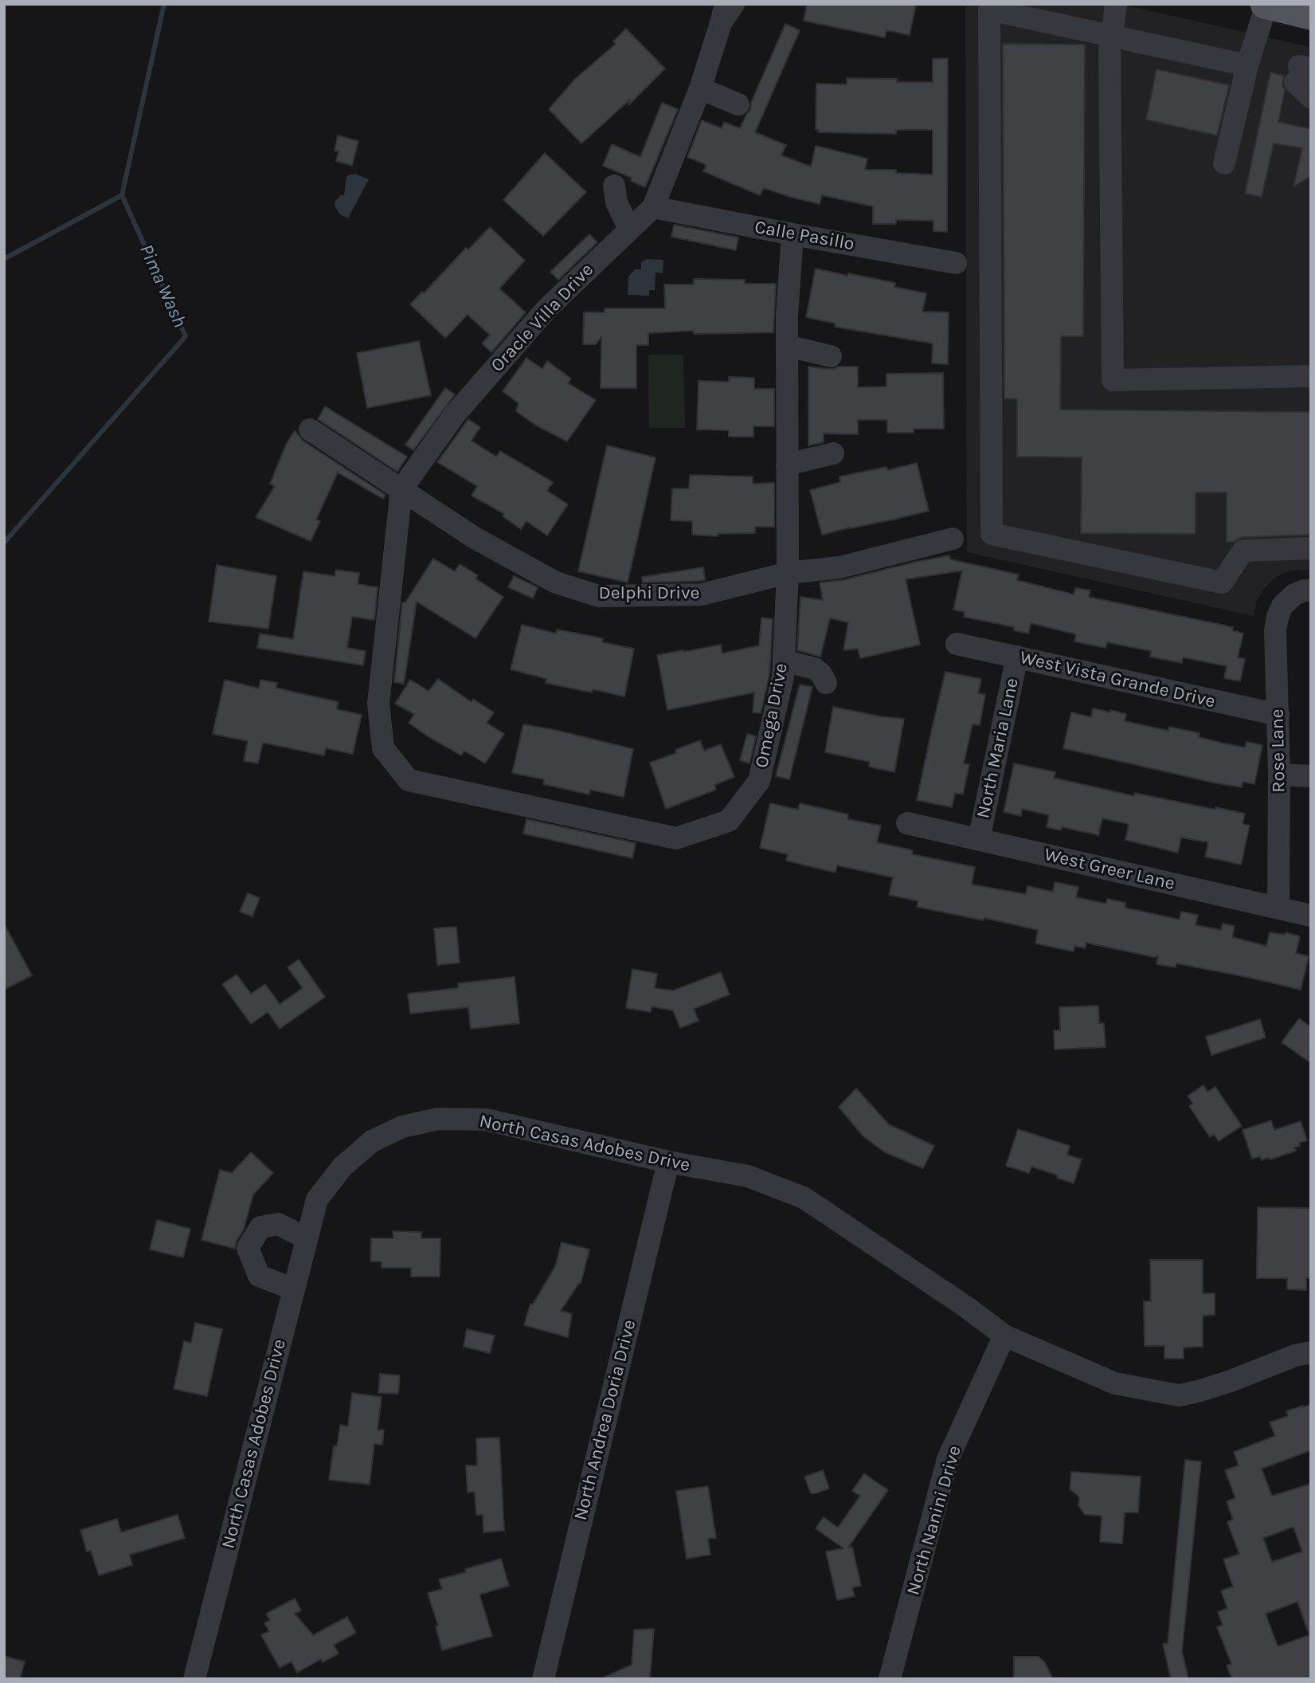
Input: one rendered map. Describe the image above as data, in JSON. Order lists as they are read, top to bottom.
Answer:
{
  "streets": {
    "street": [
      "Calle Pasillo",
      "Oracle Villa Drive",
      "Delphi Drive",
      "West Vista Grande Drive",
      "Omega Drive",
      "North Maria Lane",
      "Rose Lane",
      "West Greer Lane",
      "North Casas Adobes Drive",
      "North Andrea Doria Drive",
      "North Nanini Drive"
    ]
  },
  "crossings": [
    ["Calle Pasillo", "Oracle Villa Drive"],
    ["Calle Pasillo", "Omega Drive"],
    ["Oracle Villa Drive", "Delphi Drive"],
    ["Oracle Villa Drive", "Omega Drive"],
    ["Delphi Drive", "Omega Drive"],
    ["West Vista Grande Drive", "North Maria Lane"],
    ["West Vista Grande Drive", "Rose Lane"],
    ["North Maria Lane", "West Greer Lane"],
    ["Rose Lane", "West Greer Lane"],
    ["North Casas Adobes Drive", "North Andrea Doria Drive"],
    ["North Casas Adobes Drive", "North Nanini Drive"]
  ],
  "water": ["Pima Wash"]
}
